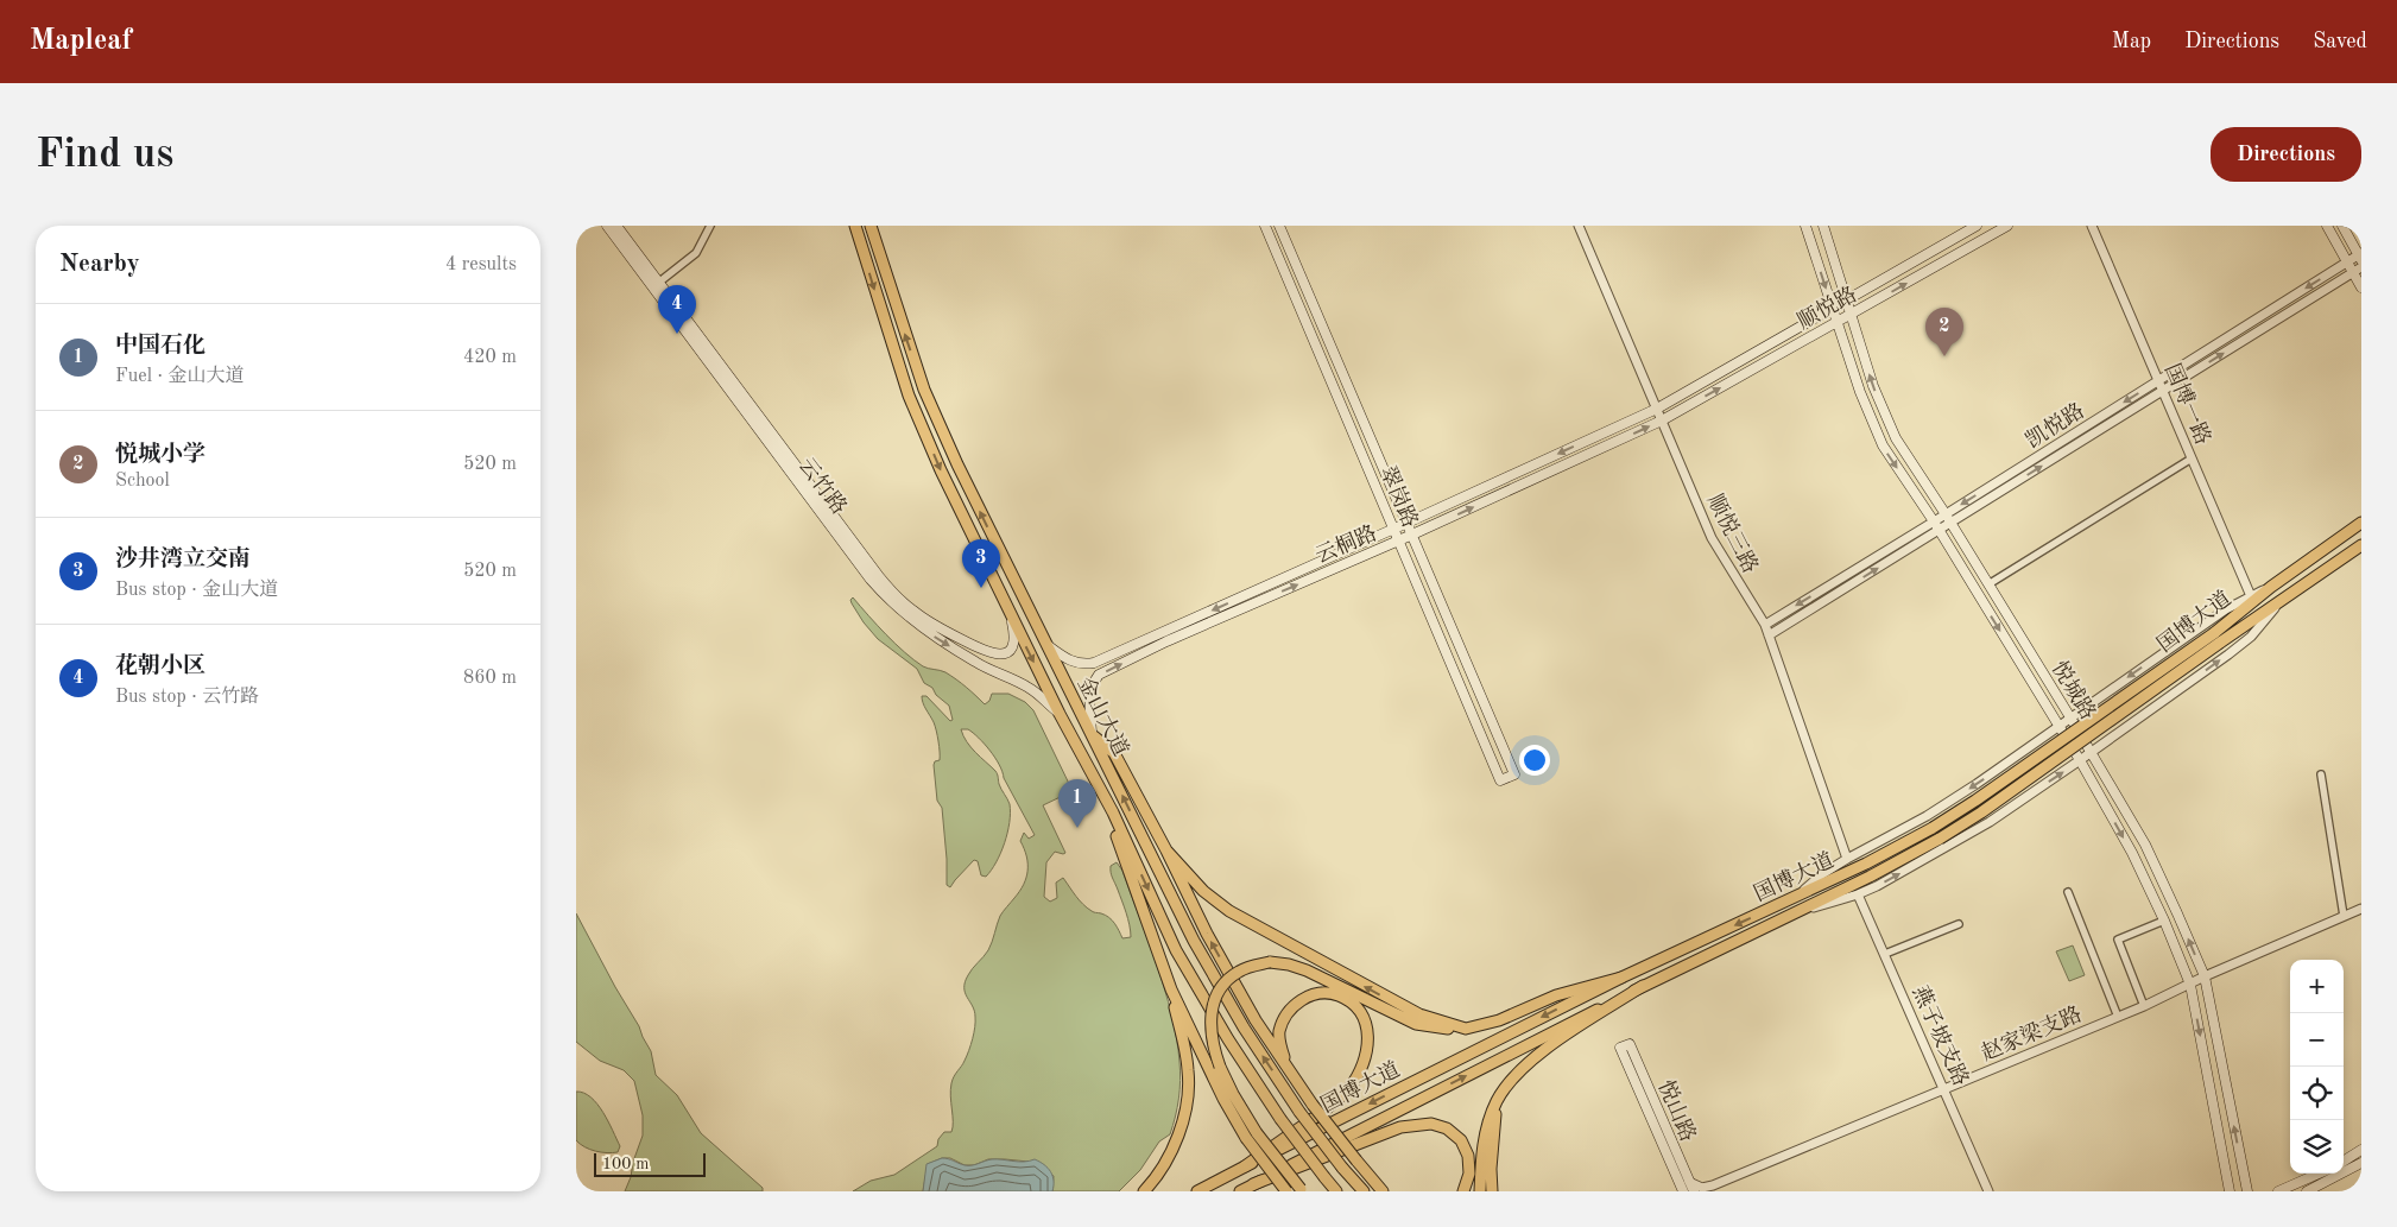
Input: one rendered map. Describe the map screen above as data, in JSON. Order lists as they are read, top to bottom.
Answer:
{
  "streets": {
    "main road": [
      "顺悦路",
      "云竹路",
      "翠岗路",
      "云桐路",
      "国博大道",
      "悦城路",
      "金山大道",
      "悦山路"
    ],
    "street": [
      "国博一路",
      "凯悦路",
      "顺悦三路",
      "赵家梁支路",
      "燕子坡支路"
    ]
  },
  "crossings": [
    ["顺悦路", "顺悦三路"],
    ["顺悦路", "云桐路"],
    ["顺悦路", "悦城路"],
    ["国博一路", "凯悦路"],
    ["凯悦路", "顺悦三路"],
    ["凯悦路", "悦城路"],
    ["云竹路", "金山大道"],
    ["翠岗路", "云桐路"],
    ["顺悦三路", "云桐路"],
    ["云桐路", "金山大道"],
    ["悦城路", "赵家梁支路"],
    ["赵家梁支路", "燕子坡支路"]
  ],
  "one_way": ["云竹路"],
  "scale_bar": "100 m",
  "page": {
    "header": "Mapleaf",
    "nav": ["Map", "Directions", "Saved"],
    "buttons": "Directions",
    "title": "Find us",
    "heading": ["Nearby", "4 results"],
    "pins": [
      "4",
      "2",
      "3",
      "1"
    ],
    "list": [
      {
        "mark": "1",
        "name": "中国石化",
        "note": "Fuel · 金山大道",
        "value": "420 m"
      },
      {
        "mark": "2",
        "name": "悦城小学",
        "note": "School",
        "value": "520 m"
      },
      {
        "mark": "3",
        "name": "沙井湾立交南",
        "note": "Bus stop · 金山大道",
        "value": "520 m"
      },
      {
        "mark": "4",
        "name": "花朝小区",
        "note": "Bus stop · 云竹路",
        "value": "860 m"
      }
    ],
    "map_buttons": ["+", "−"],
    "scale": "100 m"
  }
}
